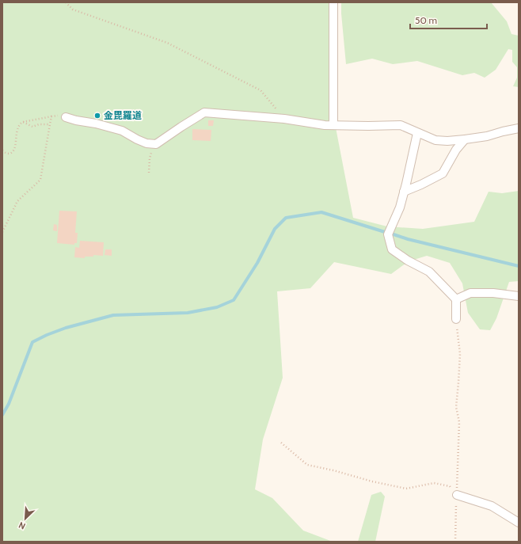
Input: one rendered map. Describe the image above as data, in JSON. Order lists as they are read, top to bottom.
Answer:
{
  "places": ["金毘羅道"],
  "scale_bar": "50 m",
  "north": "bottom left"
}
